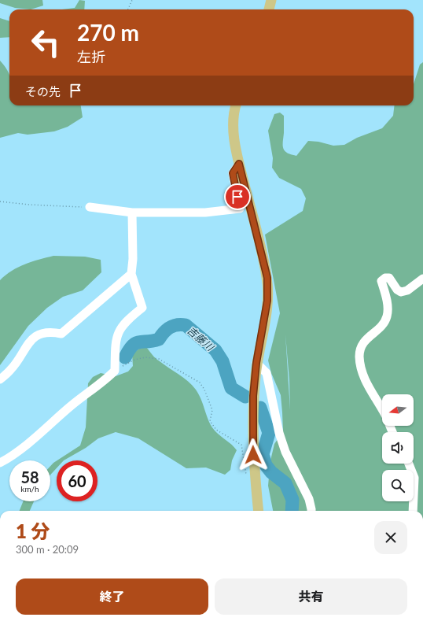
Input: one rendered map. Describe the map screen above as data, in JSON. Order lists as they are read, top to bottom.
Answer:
{
  "water": ["吉藤川"],
  "north": "left",
  "page": {
    "turn": ["270 m", "左折"],
    "then": "その先",
    "speed": "58 km/h",
    "limit": "60",
    "heading": ["1 分", "300 m · 20:09"],
    "buttons": ["終了", "共有"]
  }
}
